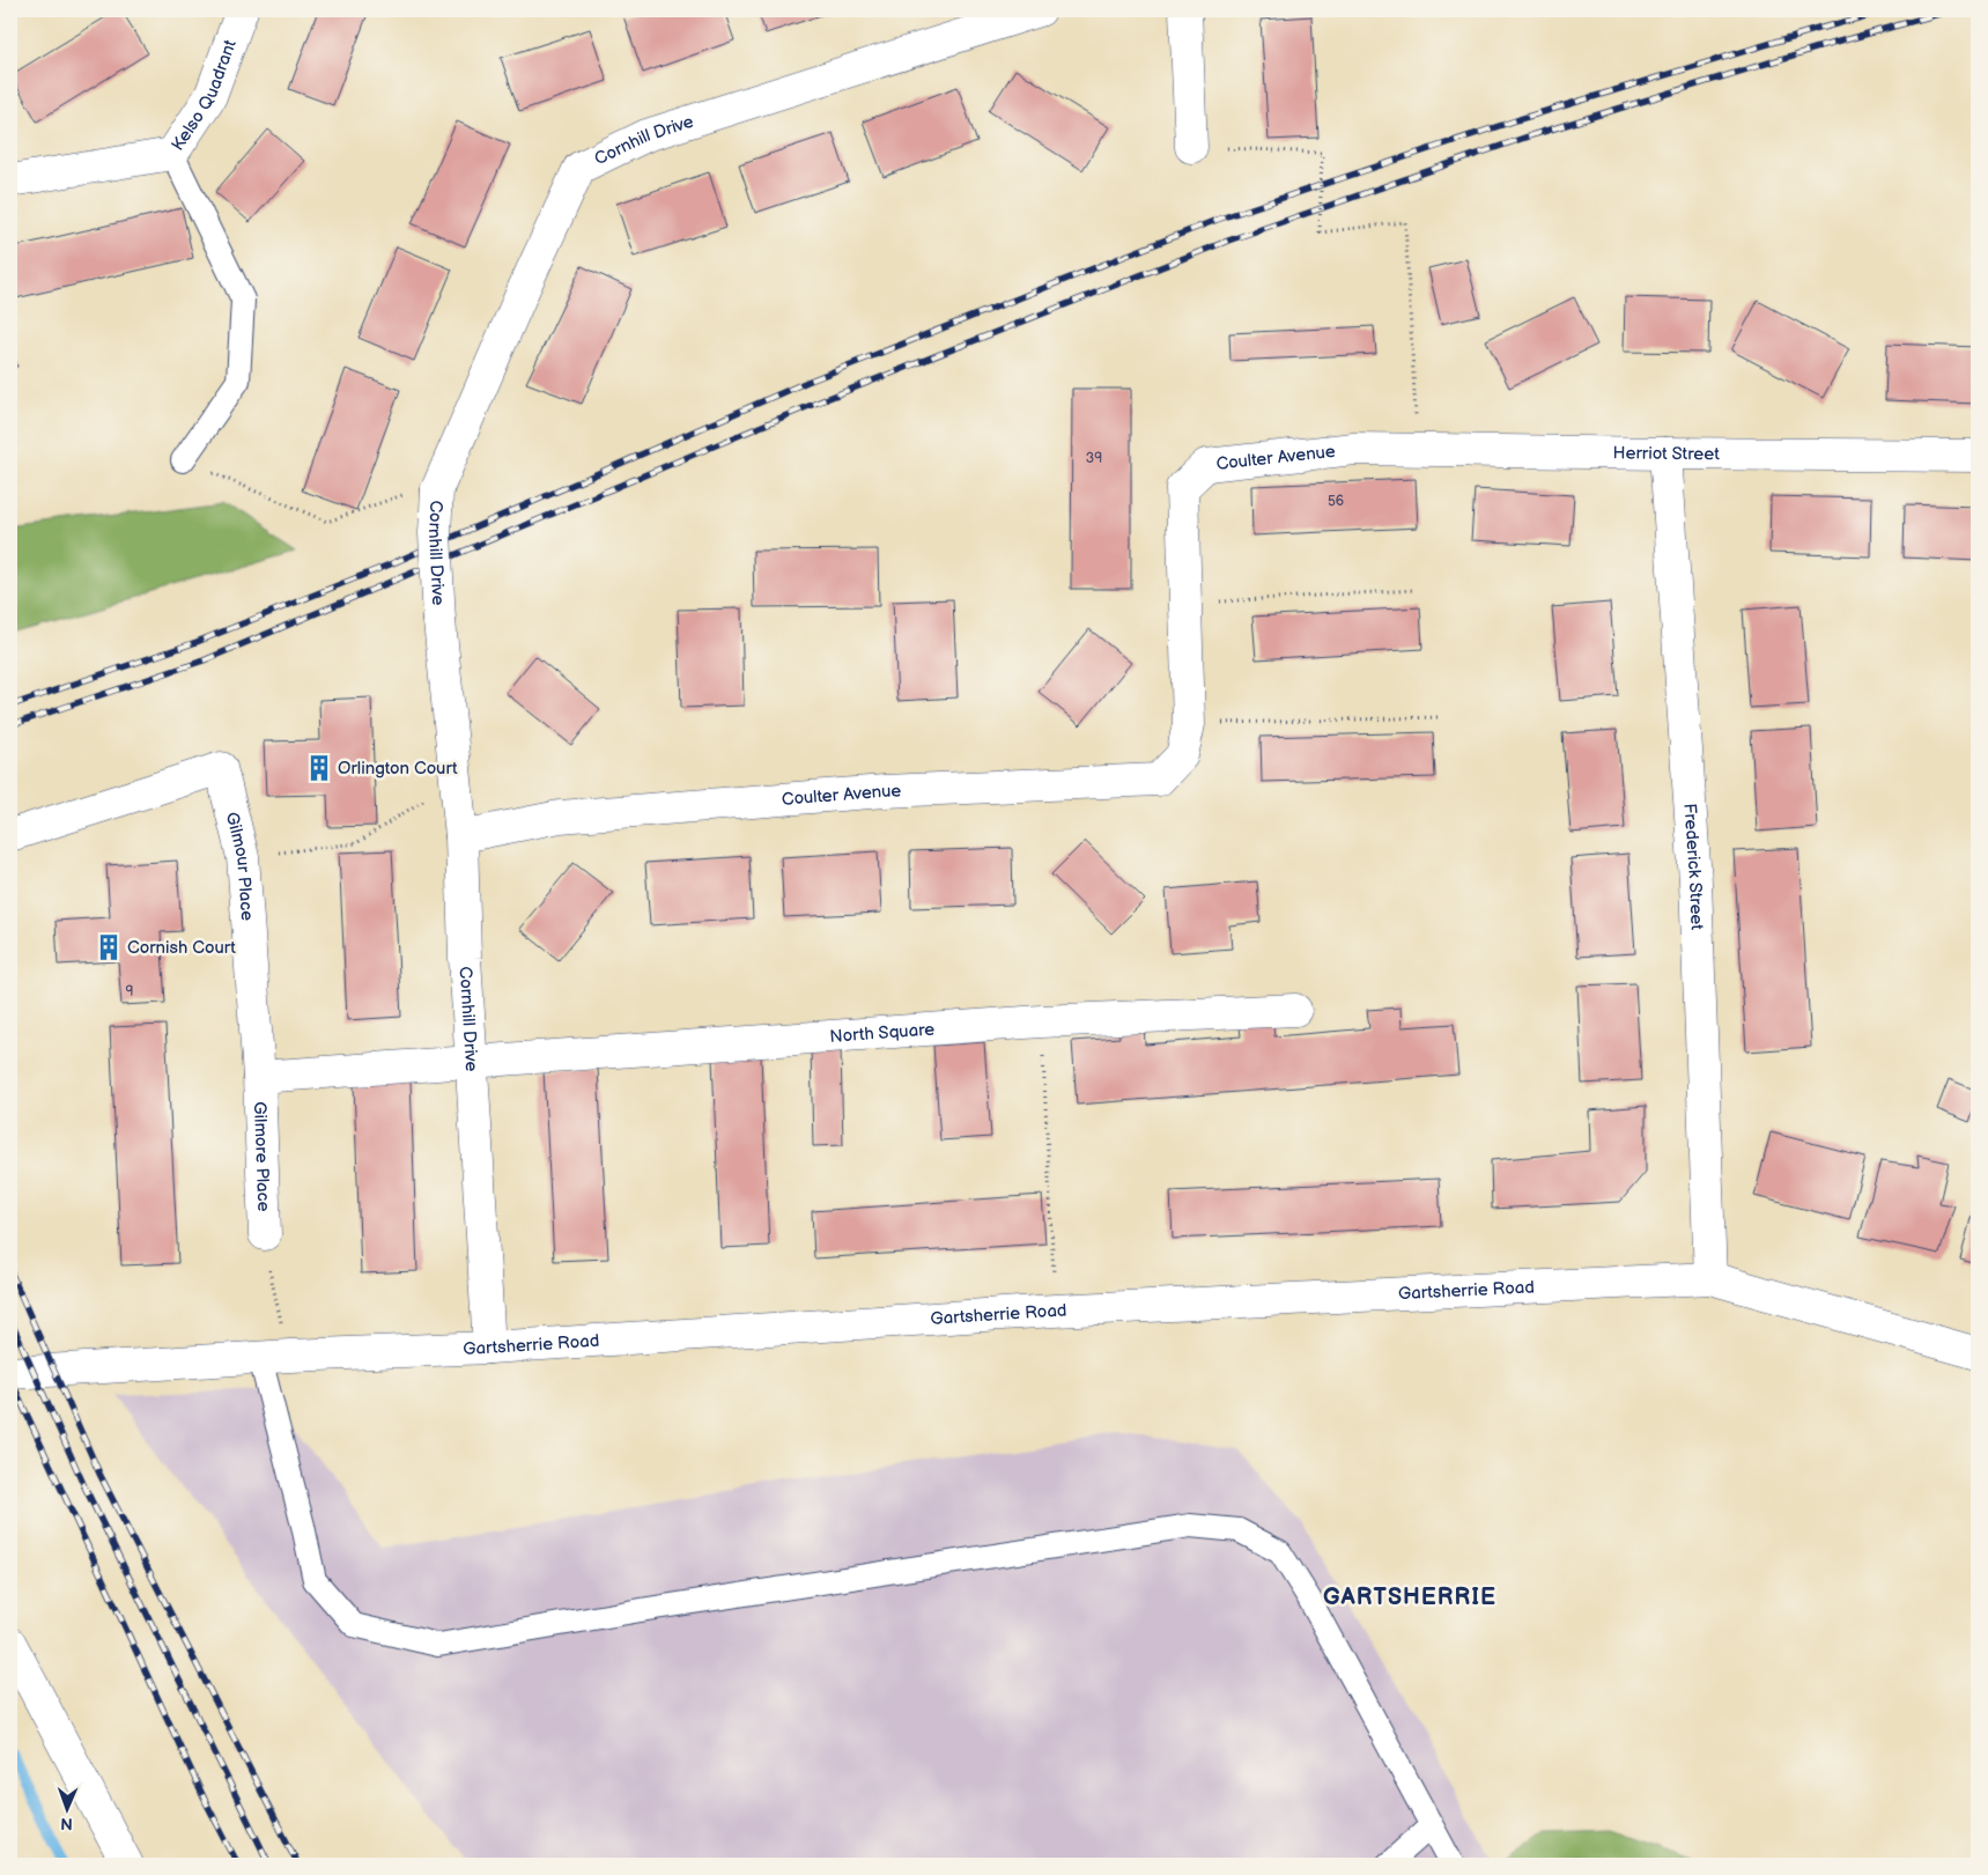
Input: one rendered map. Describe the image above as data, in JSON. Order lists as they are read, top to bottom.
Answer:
{
  "streets": {
    "street": [
      "Kelso Quadrant",
      "Cornhill Drive",
      "Herriot Street",
      "Coulter Avenue",
      "Gilmour Place",
      "Frederick Street",
      "North Square",
      "Gilmore Place",
      "Gartsherrie Road"
    ]
  },
  "crossings": [
    ["Cornhill Drive", "Coulter Avenue"],
    ["Cornhill Drive", "North Square"],
    ["Cornhill Drive", "Gartsherrie Road"],
    ["Herriot Street", "Coulter Avenue"],
    ["Herriot Street", "Frederick Street"],
    ["Gilmour Place", "Gilmore Place"],
    ["Frederick Street", "Gartsherrie Road"]
  ],
  "districts": ["GARTSHERRIE"],
  "places": {
    "building": ["Orlington Court", "Cornish Court"]
  },
  "house_numbers": ["39", "56", "9"],
  "north": "bottom"
}
